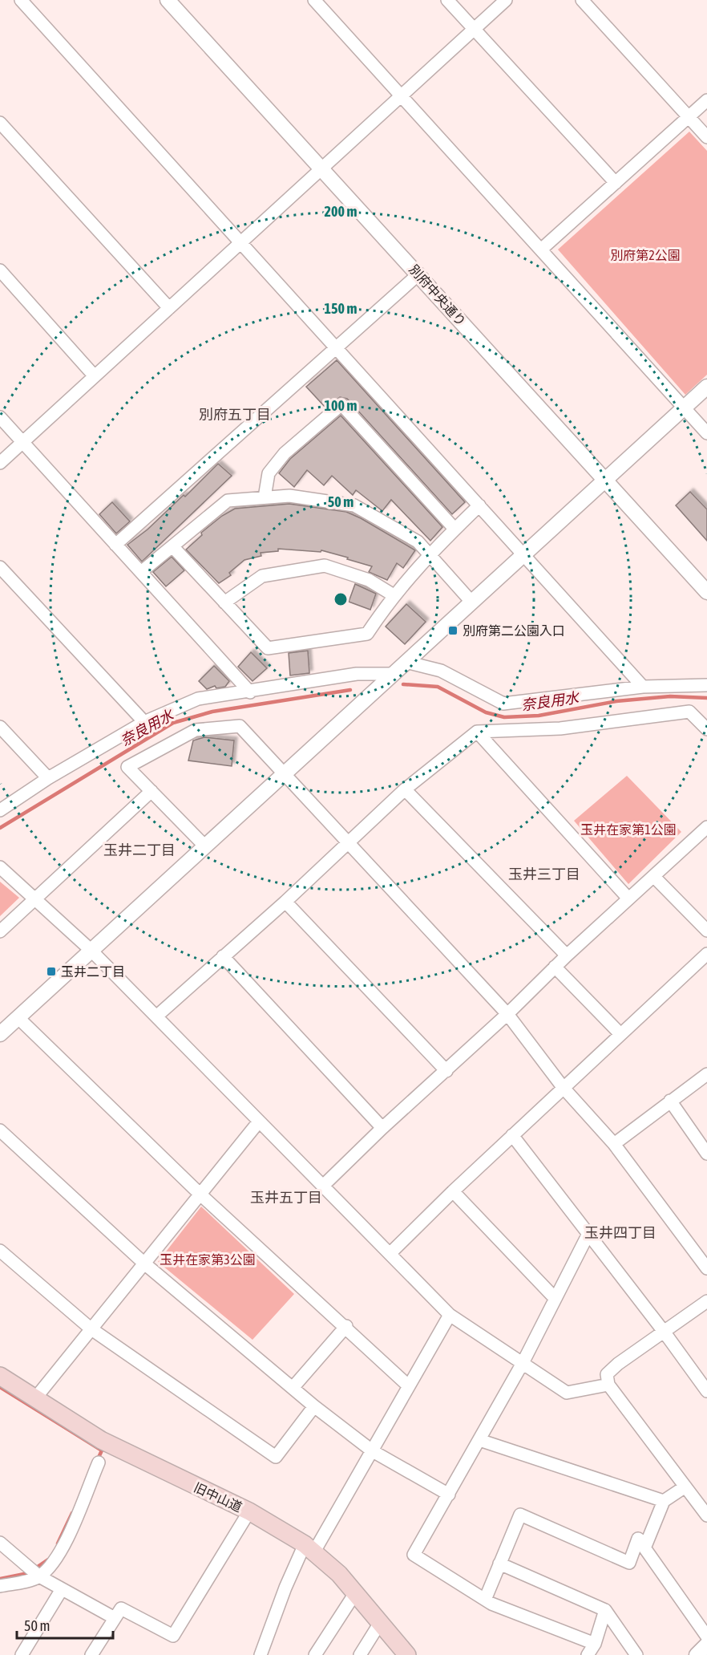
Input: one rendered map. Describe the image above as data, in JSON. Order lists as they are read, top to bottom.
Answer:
{
  "streets": {
    "main road": ["旧中山道"],
    "street": ["別府中央通り"]
  },
  "districts": [
    "別府五丁目",
    "玉井二丁目",
    "玉井三丁目",
    "玉井五丁目",
    "玉井四丁目"
  ],
  "water": ["奈良用水"],
  "parks": ["別府第2公園", "玉井在家第1公園", "玉井在家第3公園"],
  "places": {
    "transit": ["別府第二公園入口", "玉井二丁目"]
  },
  "scale_bar": "50 m",
  "rings": [
    "200 m",
    "150 m",
    "100 m",
    "50 m"
  ]
}
